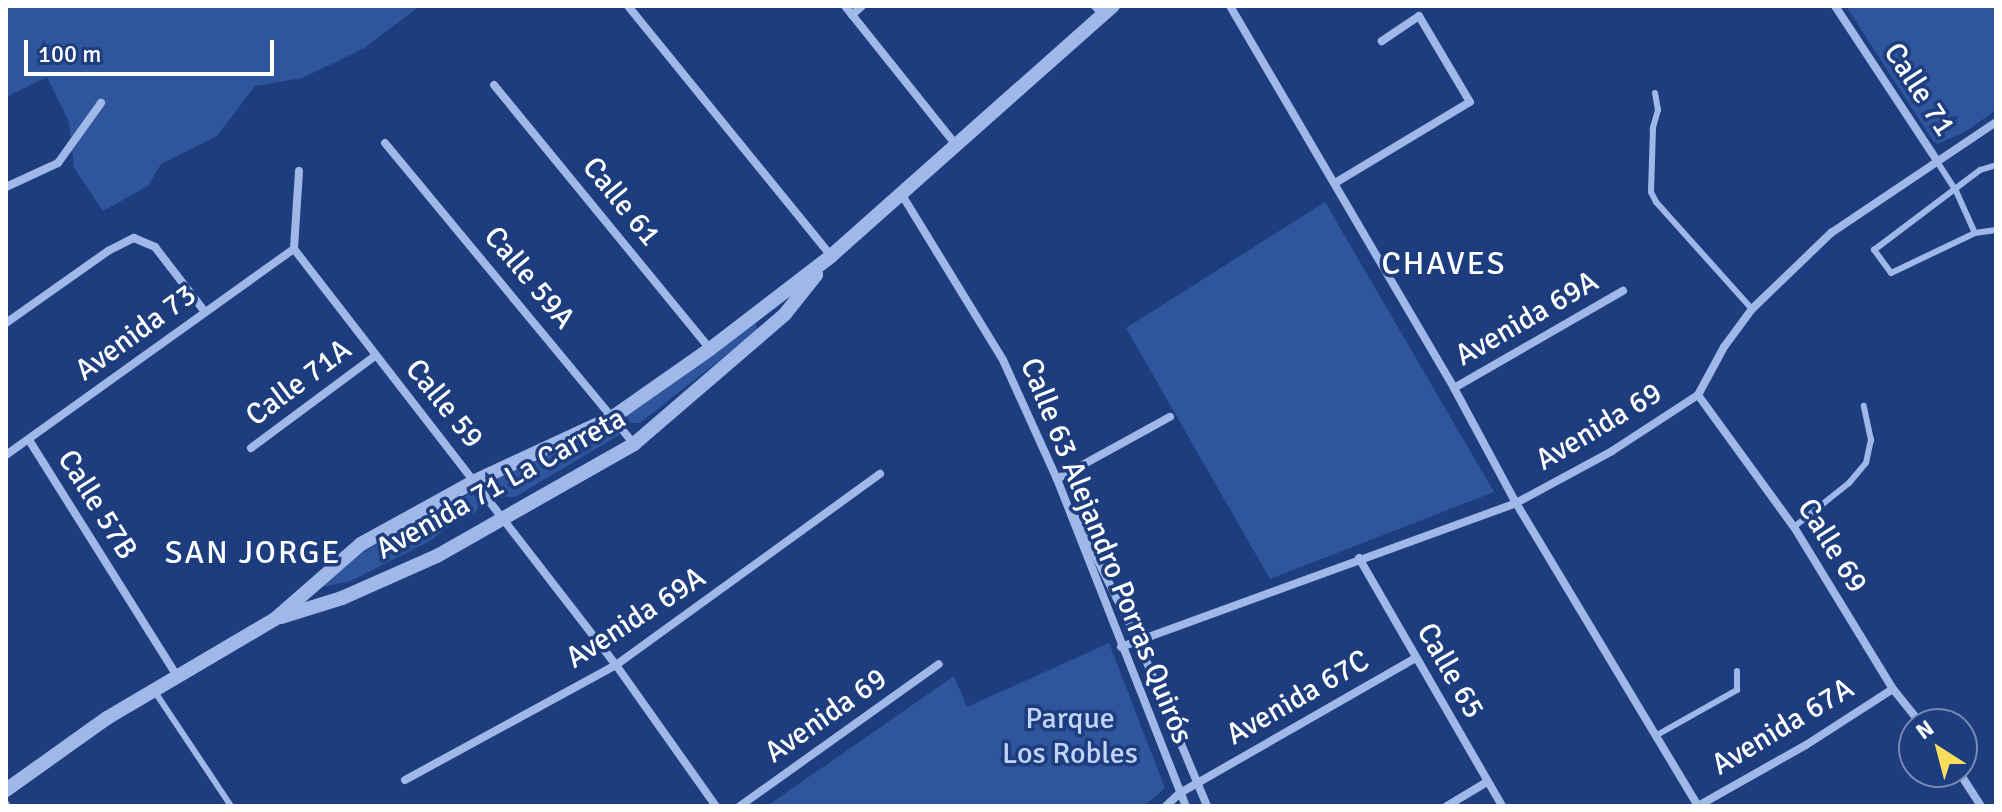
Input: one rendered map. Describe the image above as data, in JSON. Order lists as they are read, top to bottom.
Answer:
{
  "streets": {
    "street": [
      "Calle 71",
      "Calle 61",
      "Calle 59A",
      "Avenida 69A",
      "Avenida 73",
      "Calle 71A",
      "Calle 59",
      "Avenida 69",
      "Avenida 71 La Carreta",
      "Calle 57B",
      "Calle 69",
      "Calle 63 Alejandro Porras Quirós",
      "Calle 65",
      "Avenida 67C",
      "Avenida 67A"
    ]
  },
  "crossings": [
    ["Calle 71", "Avenida 69"],
    ["Calle 61", "Avenida 71 La Carreta"],
    ["Calle 59A", "Avenida 71 La Carreta"],
    ["Avenida 69A", "Calle 59"],
    ["Avenida 73", "Calle 59"],
    ["Avenida 73", "Calle 57B"],
    ["Calle 71A", "Calle 59"],
    ["Calle 59", "Avenida 71 La Carreta"],
    ["Avenida 69", "Calle 69"],
    ["Avenida 69", "Calle 63 Alejandro Porras Quirós"],
    ["Avenida 69", "Calle 65"],
    ["Avenida 71 La Carreta", "Calle 57B"],
    ["Avenida 71 La Carreta", "Calle 63 Alejandro Porras Quirós"],
    ["Calle 69", "Avenida 67A"],
    ["Calle 63 Alejandro Porras Quirós", "Avenida 67C"],
    ["Calle 65", "Avenida 67C"]
  ],
  "districts": ["CHAVES", "SAN JORGE"],
  "parks": ["Parque Los Robles"],
  "scale_bar": "100 m",
  "north": "top left"
}
